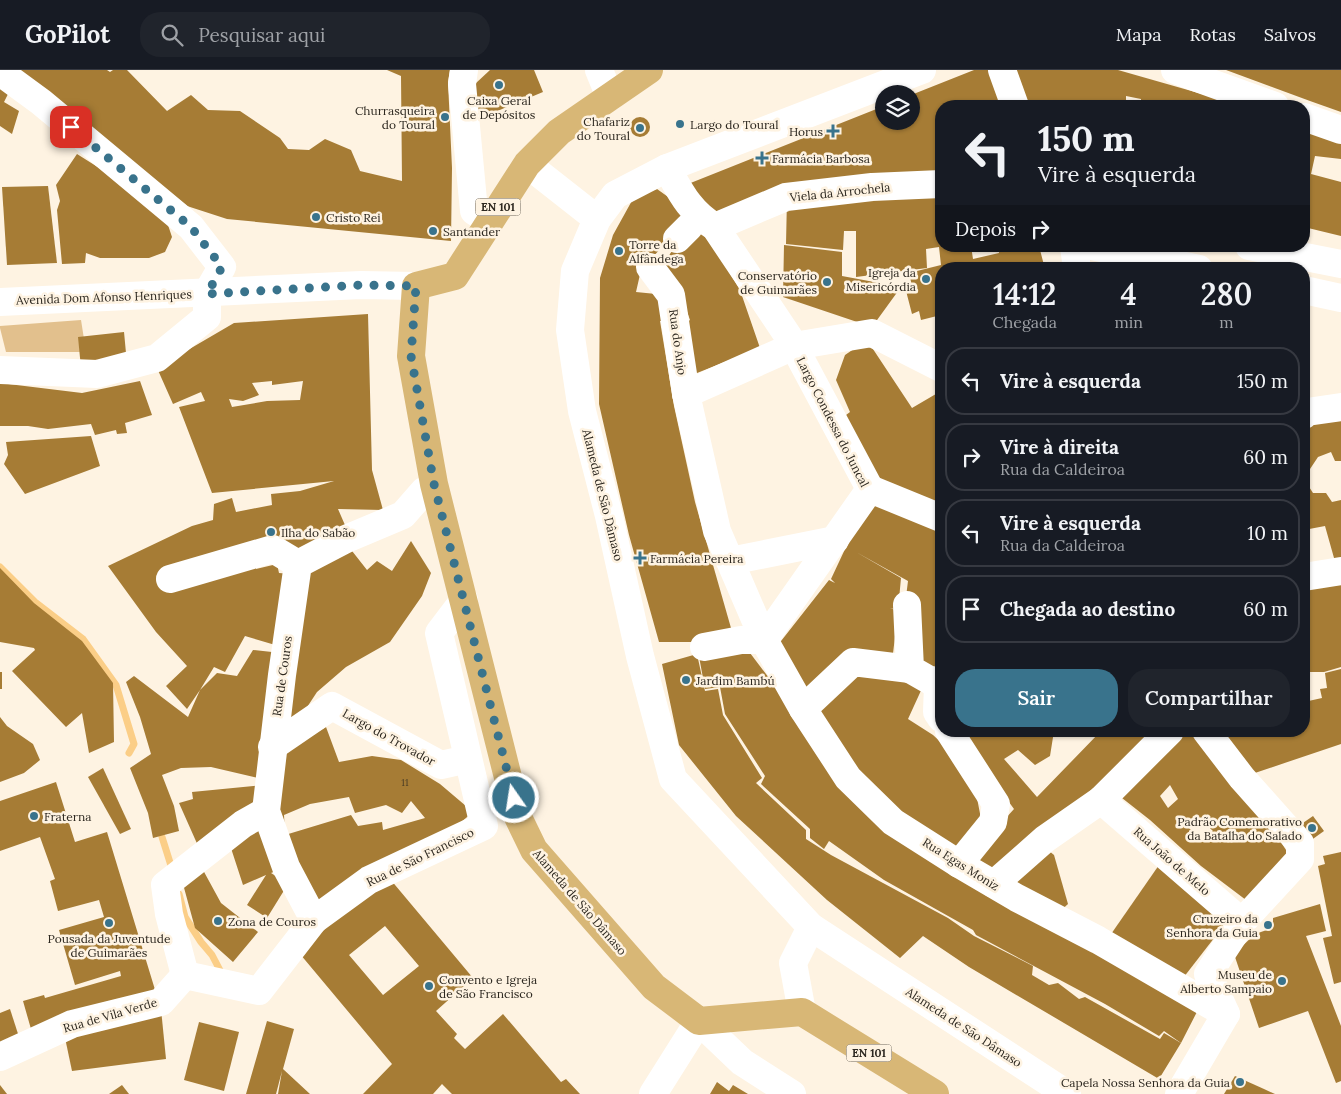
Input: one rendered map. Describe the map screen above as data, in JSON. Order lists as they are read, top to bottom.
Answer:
{
  "streets": {
    "main road": ["EN 101", "Alameda de São Dâmaso"],
    "street": [
      "Viela da Arrochela",
      "Avenida Dom Afonso Henriques",
      "Rua do Anjo",
      "Largo Condessa do Juncal",
      "Rua de Couros",
      "Largo do Trovador",
      "Rua de São Francisco",
      "Rua João de Melo",
      "Rua Egas Moniz",
      "Rua de Vila Verde"
    ]
  },
  "crossings": [
    ["Viela da Arrochela", "Rua do Anjo"],
    ["EN 101", "Avenida Dom Afonso Henriques"],
    ["EN 101", "Alameda de São Dâmaso"],
    ["Avenida Dom Afonso Henriques", "Alameda de São Dâmaso"],
    ["Rua do Anjo", "Largo Condessa do Juncal"],
    ["Largo Condessa do Juncal", "Rua Egas Moniz"],
    ["Rua de Couros", "Largo do Trovador"],
    ["Largo do Trovador", "Rua de São Francisco"],
    ["Rua de São Francisco", "Rua de Vila Verde"]
  ],
  "places": {
    "other": [
      "Caixa Geral de Depósitos",
      "Churrasqueira do Toural",
      "Largo do Toural",
      "Chafariz do Toural",
      "Cristo Rei",
      "Santander",
      "Torre da Alfândega",
      "Igreja da Misericórdia",
      "Conservatório de Guimarães",
      "Ilha do Sabão",
      "Jardim Bambú",
      "Fraterna",
      "Padrão Comemorativo da Batalha do Salado",
      "Zona de Couros",
      "Pousada da Juventude de Guimarães",
      "Cruzeiro da Senhora da Guia",
      "Museu de Alberto Sampaio",
      "Convento e Igreja de São Francisco",
      "Capela Nossa Senhora da Guia"
    ],
    "health": ["Horus", "Farmácia Barbosa", "Farmácia Pereira"]
  },
  "house_numbers": ["11"],
  "page": {
    "header": "GoPilot",
    "search": "Pesquisar aqui",
    "nav": ["Mapa", "Rotas", "Salvos"],
    "turn": ["150 m", "Vire à esquerda"],
    "then": "Depois",
    "eta": [
      "14:12",
      "Chegada",
      "4",
      "min",
      "280",
      "m"
    ],
    "list": [
      {
        "name": "Vire à esquerda",
        "value": "150 m"
      },
      {
        "name": "Vire à direita",
        "note": "Rua da Caldeiroa",
        "value": "60 m"
      },
      {
        "name": "Vire à esquerda",
        "note": "Rua da Caldeiroa",
        "value": "10 m"
      },
      {
        "name": "Chegada ao destino",
        "value": "60 m"
      }
    ],
    "buttons": ["Sair", "Compartilhar"]
  }
}
